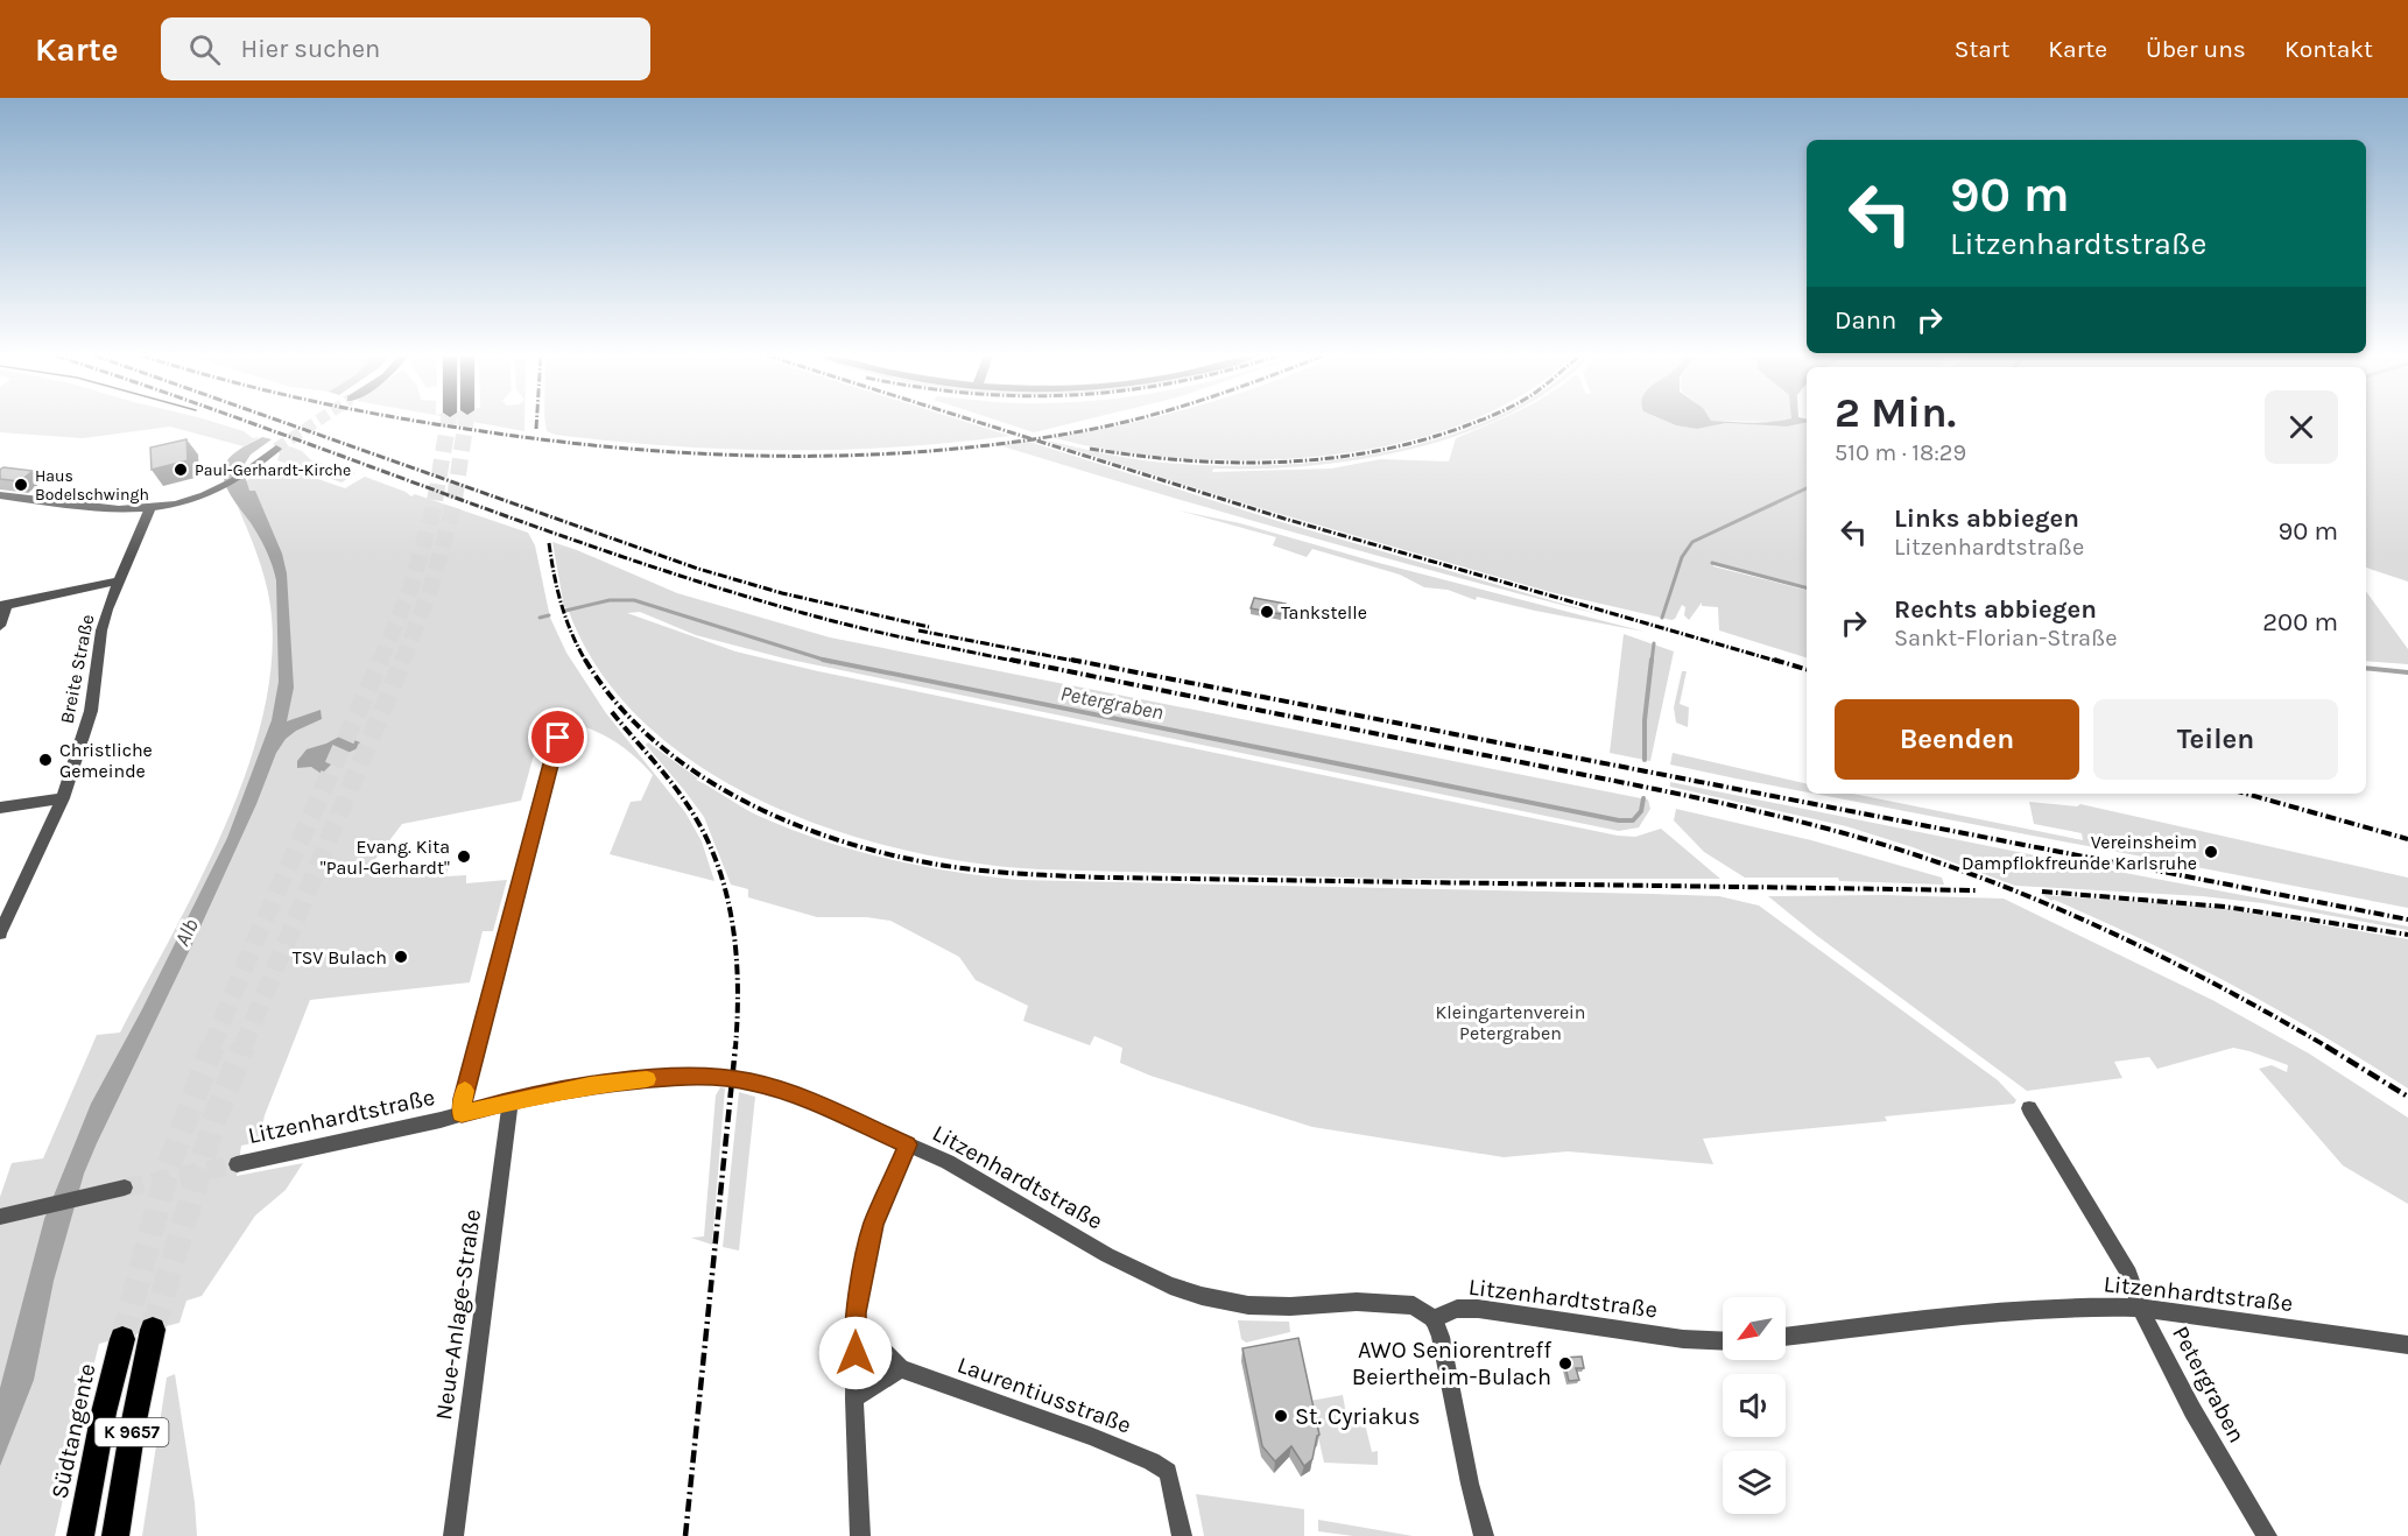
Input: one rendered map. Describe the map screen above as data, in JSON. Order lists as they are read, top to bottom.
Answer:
{
  "streets": {
    "highway": ["Südtangente", "K 9657"],
    "street": [
      "Breite Straße",
      "Litzenhardtstraße",
      "Neue-Anlage-Straße",
      "Petergraben",
      "Laurentiusstraße"
    ]
  },
  "crossings": [
    ["Litzenhardtstraße", "Neue-Anlage-Straße"],
    ["Litzenhardtstraße", "Petergraben"]
  ],
  "water": ["Petergraben", "Alb"],
  "parks": ["Kleingartenverein Petergraben"],
  "places": [
    "Paul-Gerhardt-Kirche",
    "Haus Bodelschwingh",
    "Tankstelle",
    "Christliche Gemeinde",
    "Vereinsheim Dampflokfreunde Karlsruhe",
    "Evang. Kita \"Paul-Gerhardt\"",
    "TSV Bulach",
    "AWO Seniorentreff Beiertheim-Bulach",
    "St. Cyriakus"
  ],
  "north": "bottom left",
  "page": {
    "header": "Karte",
    "search": "Hier suchen",
    "nav": [
      "Start",
      "Karte",
      "Über uns",
      "Kontakt"
    ],
    "turn": ["90 m", "Litzenhardtstraße"],
    "then": "Dann",
    "heading": ["2 Min.", "510 m · 18:29"],
    "list": [
      {
        "name": "Links abbiegen",
        "note": "Litzenhardtstraße",
        "value": "90 m"
      },
      {
        "name": "Rechts abbiegen",
        "note": "Sankt-Florian-Straße",
        "value": "200 m"
      }
    ],
    "buttons": ["Beenden", "Teilen"]
  }
}
